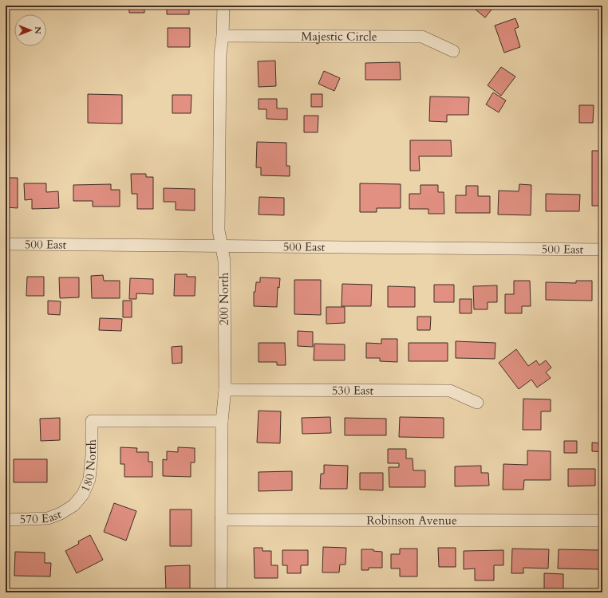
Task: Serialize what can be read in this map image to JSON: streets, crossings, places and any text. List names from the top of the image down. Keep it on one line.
{"streets":{"street":["Majestic Circle","500 East","200 North","530 East","180 North","570 East","Robinson Avenue"]},"crossings":[["Majestic Circle","200 North"],["500 East","200 North"],["200 North","530 East"],["200 North","180 North"],["200 North","Robinson Avenue"],["180 North","570 East"]],"north":"right"}
